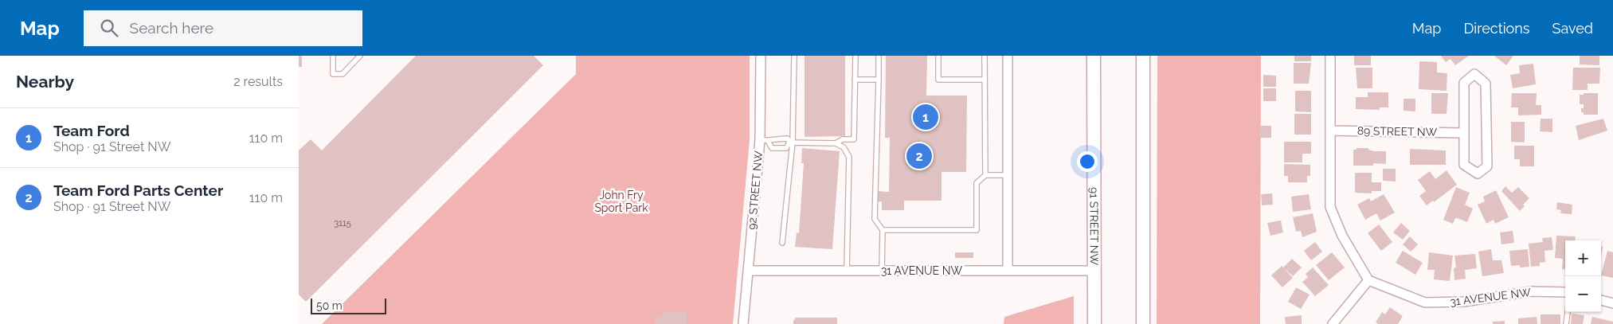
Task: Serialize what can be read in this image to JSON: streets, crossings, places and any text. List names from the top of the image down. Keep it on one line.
{"streets":{"main road":["91 STREET NW"],"street":["89 STREET NW","92 STREET NW","31 AVENUE NW"]},"crossings":[["92 STREET NW","31 AVENUE NW"],["91 STREET NW","31 AVENUE NW"]],"parks":["John Fry Sport Park"],"house_numbers":["3115"],"scale_bar":"50 m","page":{"header":"Map","search":"Search here","nav":["Map","Directions","Saved"],"heading":["Nearby","2 results"],"pins":["1","2"],"list":[{"mark":"1","name":"Team Ford","note":"Shop · 91 Street NW","value":"110 m"},{"mark":"2","name":"Team Ford Parts Center","note":"Shop · 91 Street NW","value":"110 m"}],"map_buttons":["+","−"],"scale":"50 m"}}
